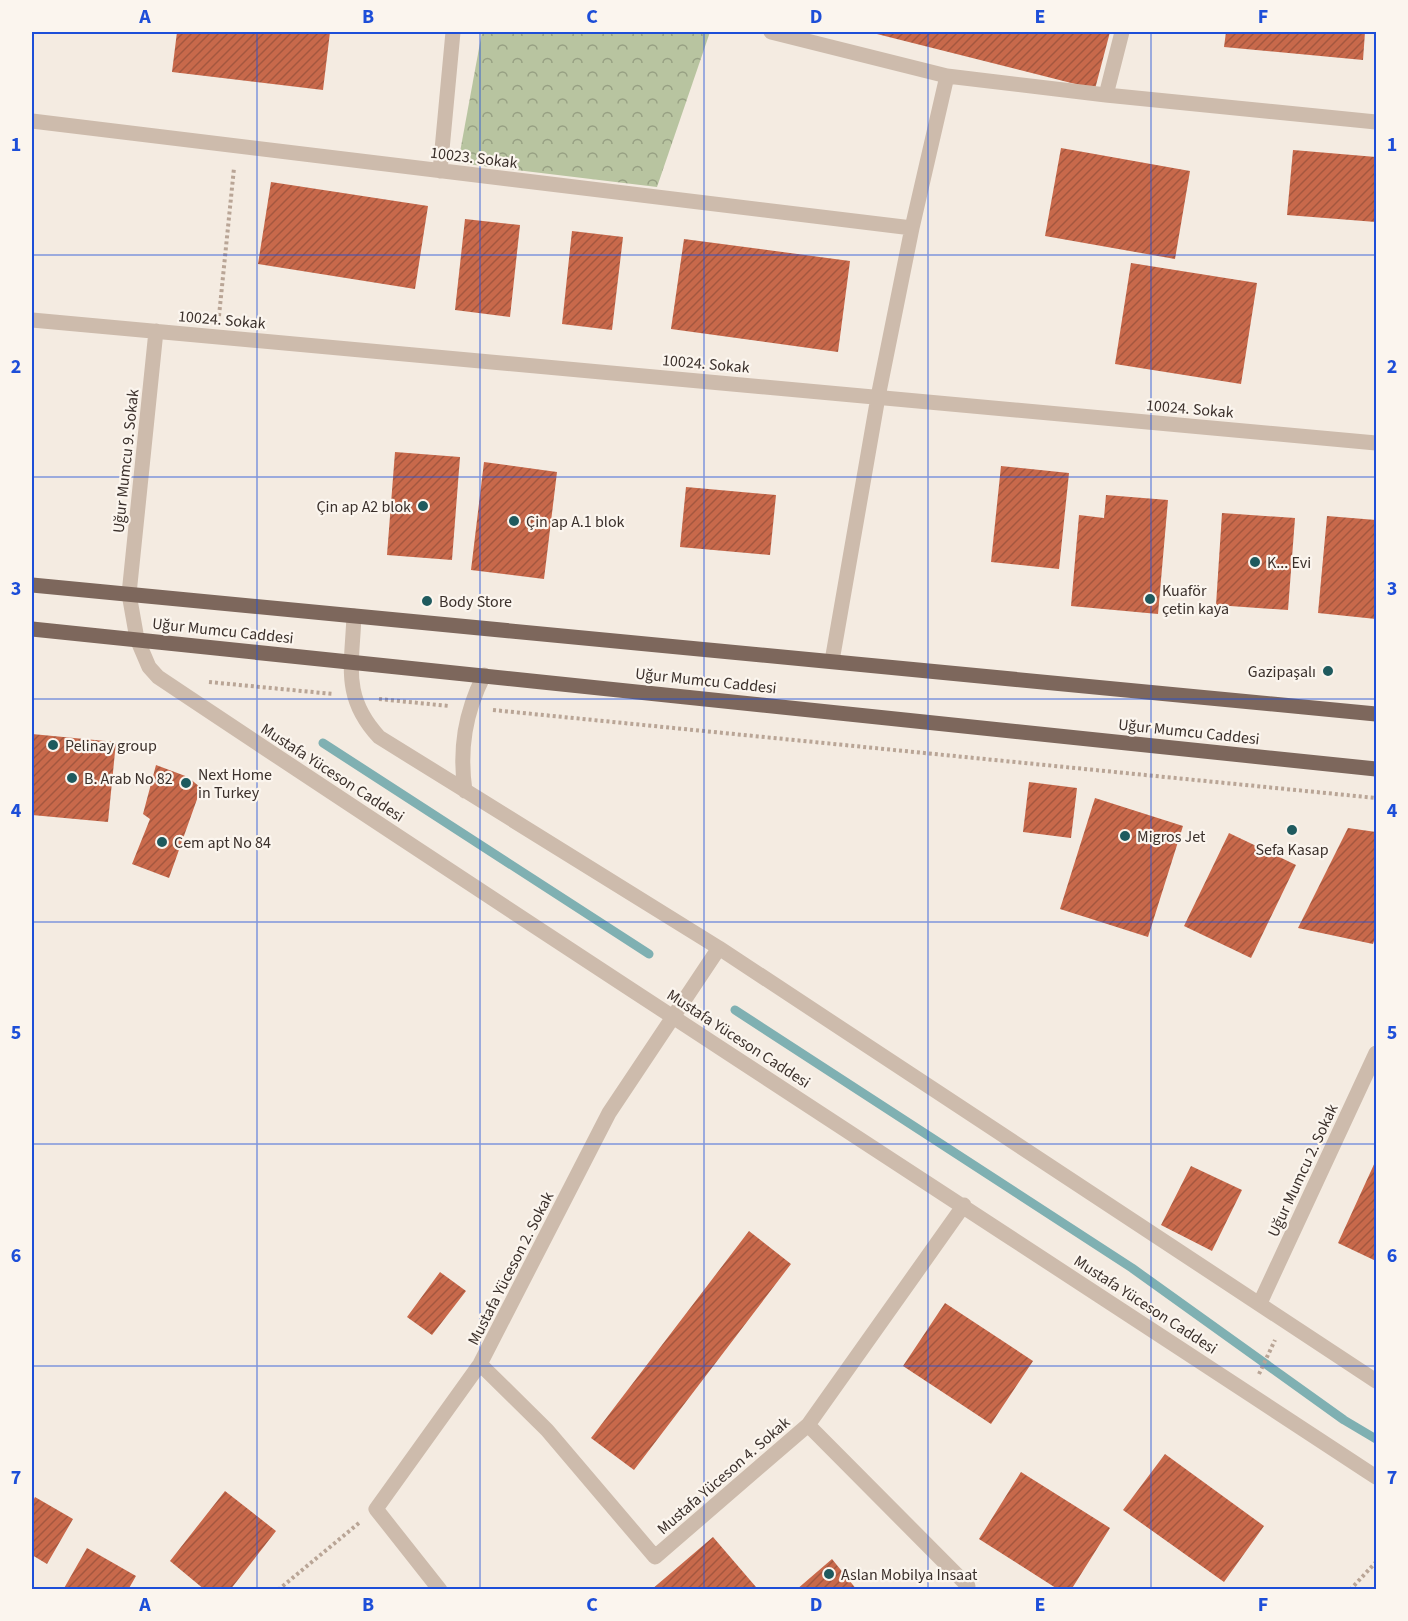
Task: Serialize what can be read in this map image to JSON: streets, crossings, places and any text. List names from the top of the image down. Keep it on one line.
{"streets":{"main road":["Uğur Mumcu Caddesi"],"street":["10023. Sokak","10024. Sokak","Uğur Mumcu 9. Sokak","Mustafa Yüceson Caddesi","Uğur Mumcu 2. Sokak","Mustafa Yüceson 2. Sokak","Mustafa Yüceson 4. Sokak"]},"crossings":[["10024. Sokak","Uğur Mumcu 9. Sokak"],["Uğur Mumcu 9. Sokak","Uğur Mumcu Caddesi"],["Uğur Mumcu 9. Sokak","Mustafa Yüceson Caddesi"],["Uğur Mumcu Caddesi","Mustafa Yüceson Caddesi"],["Mustafa Yüceson Caddesi","Mustafa Yüceson 2. Sokak"],["Mustafa Yüceson Caddesi","Mustafa Yüceson 4. Sokak"],["Mustafa Yüceson 2. Sokak","Mustafa Yüceson 4. Sokak"]],"places":["Çin ap A2 blok","Çin ap A.1 blok","K... Evi","Kuaför çetin kaya","Body Store","Gazipaşalı","Pelinay group","B. Arab No 82","Next Home in Turkey","Sefa Kasap","Migros Jet","Cem apt No 84","Aslan Mobilya Insaat"],"grid":{"columns":["A","B","C","D","E","F"],"rows":["1","2","3","4","5","6","7"]}}
